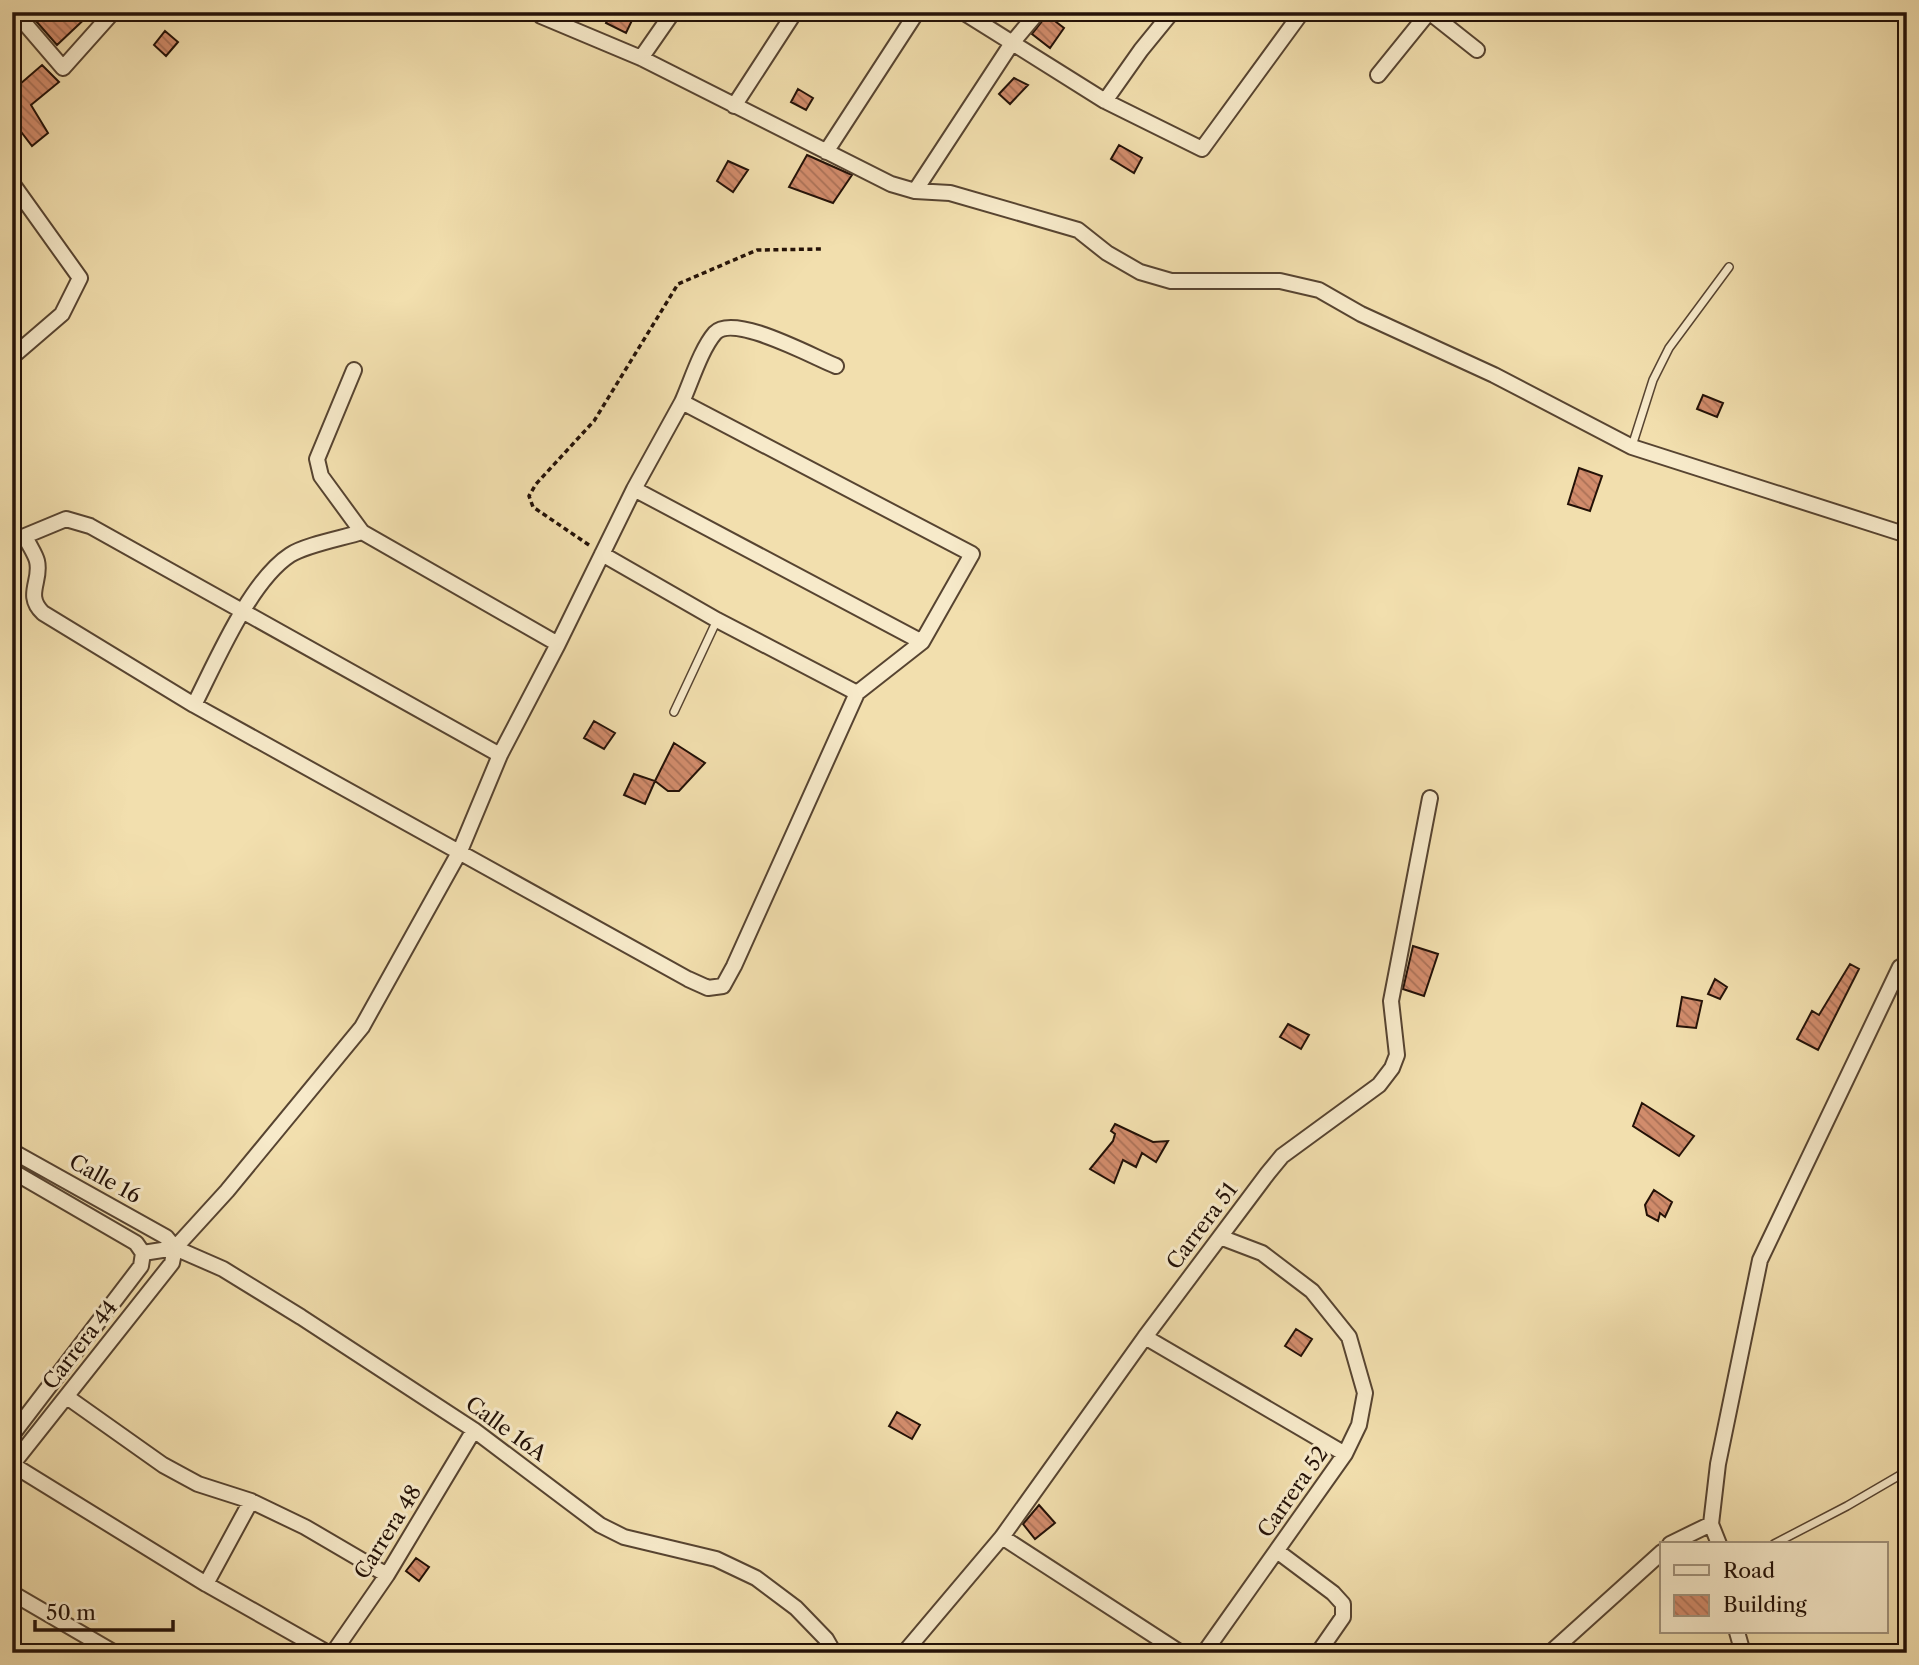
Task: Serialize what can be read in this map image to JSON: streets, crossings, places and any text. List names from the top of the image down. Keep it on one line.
{"streets":{"street":["Calle 16","Carrera 51","Carrera 44","Calle 16A","Carrera 52","Carrera 48"]},"crossings":[["Calle 16","Carrera 44"],["Calle 16","Calle 16A"],["Carrera 51","Carrera 52"],["Carrera 44","Calle 16A"],["Calle 16A","Carrera 48"]],"legend":["Road","Building"],"scale_bar":"50 m"}
